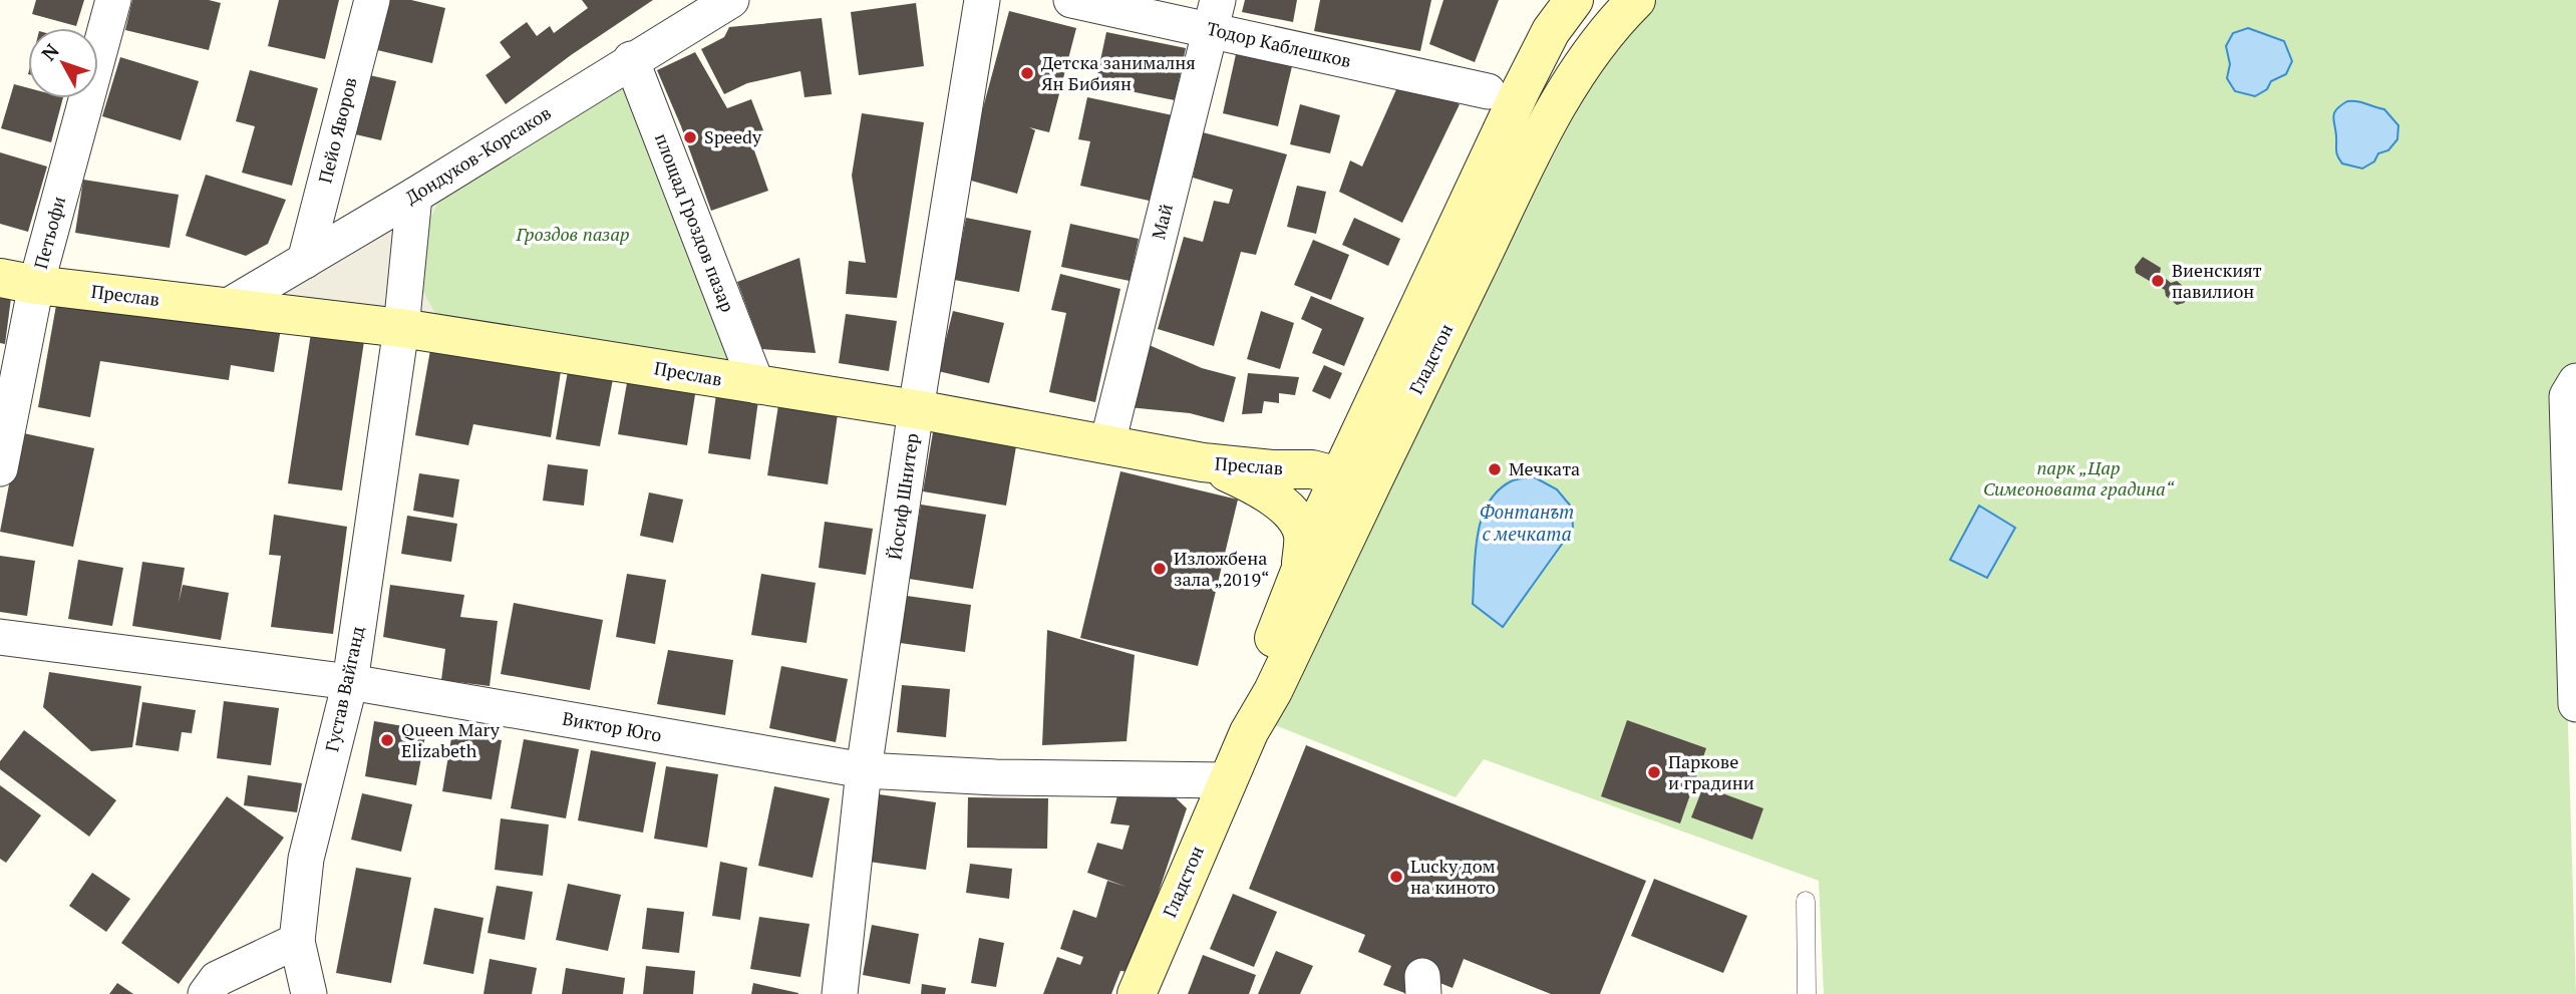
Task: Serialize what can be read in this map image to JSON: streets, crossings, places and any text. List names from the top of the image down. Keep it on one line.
{"streets":{"main road":["Преслав","Гладстон"],"street":["Тодор Каблешков","Пейо Яворов","Дондуков-Корсаков","Май","площад Гроздов пазар","Петьофи","Йосиф Шнитер","Густав Вайганд","Виктор Юго"]},"crossings":[["Тодор Каблешков","Май"],["Пейо Яворов","Дондуков-Корсаков"],["Дондуков-Корсаков","площад Гроздов пазар"],["Дондуков-Корсаков","Преслав"],["Дондуков-Корсаков","Густав Вайганд"],["Май","Преслав"],["площад Гроздов пазар","Преслав"],["Петьофи","Преслав"],["Преслав","Гладстон"],["Преслав","Йосиф Шнитер"],["Преслав","Густав Вайганд"],["Гладстон","Виктор Юго"],["Йосиф Шнитер","Виктор Юго"],["Густав Вайганд","Виктор Юго"]],"water":["Фонтанът с мечката"],"parks":["Гроздов пазар","парк „Цар Симеоновата градина“"],"places":["Детска занималня Ян Бибиян","Speedy","Виенският павилион","Мечката","Изложбена зала „2019“","Queen Mary Elizabeth","Паркове и градини","Lucky дом на киното"],"north":"top left"}
